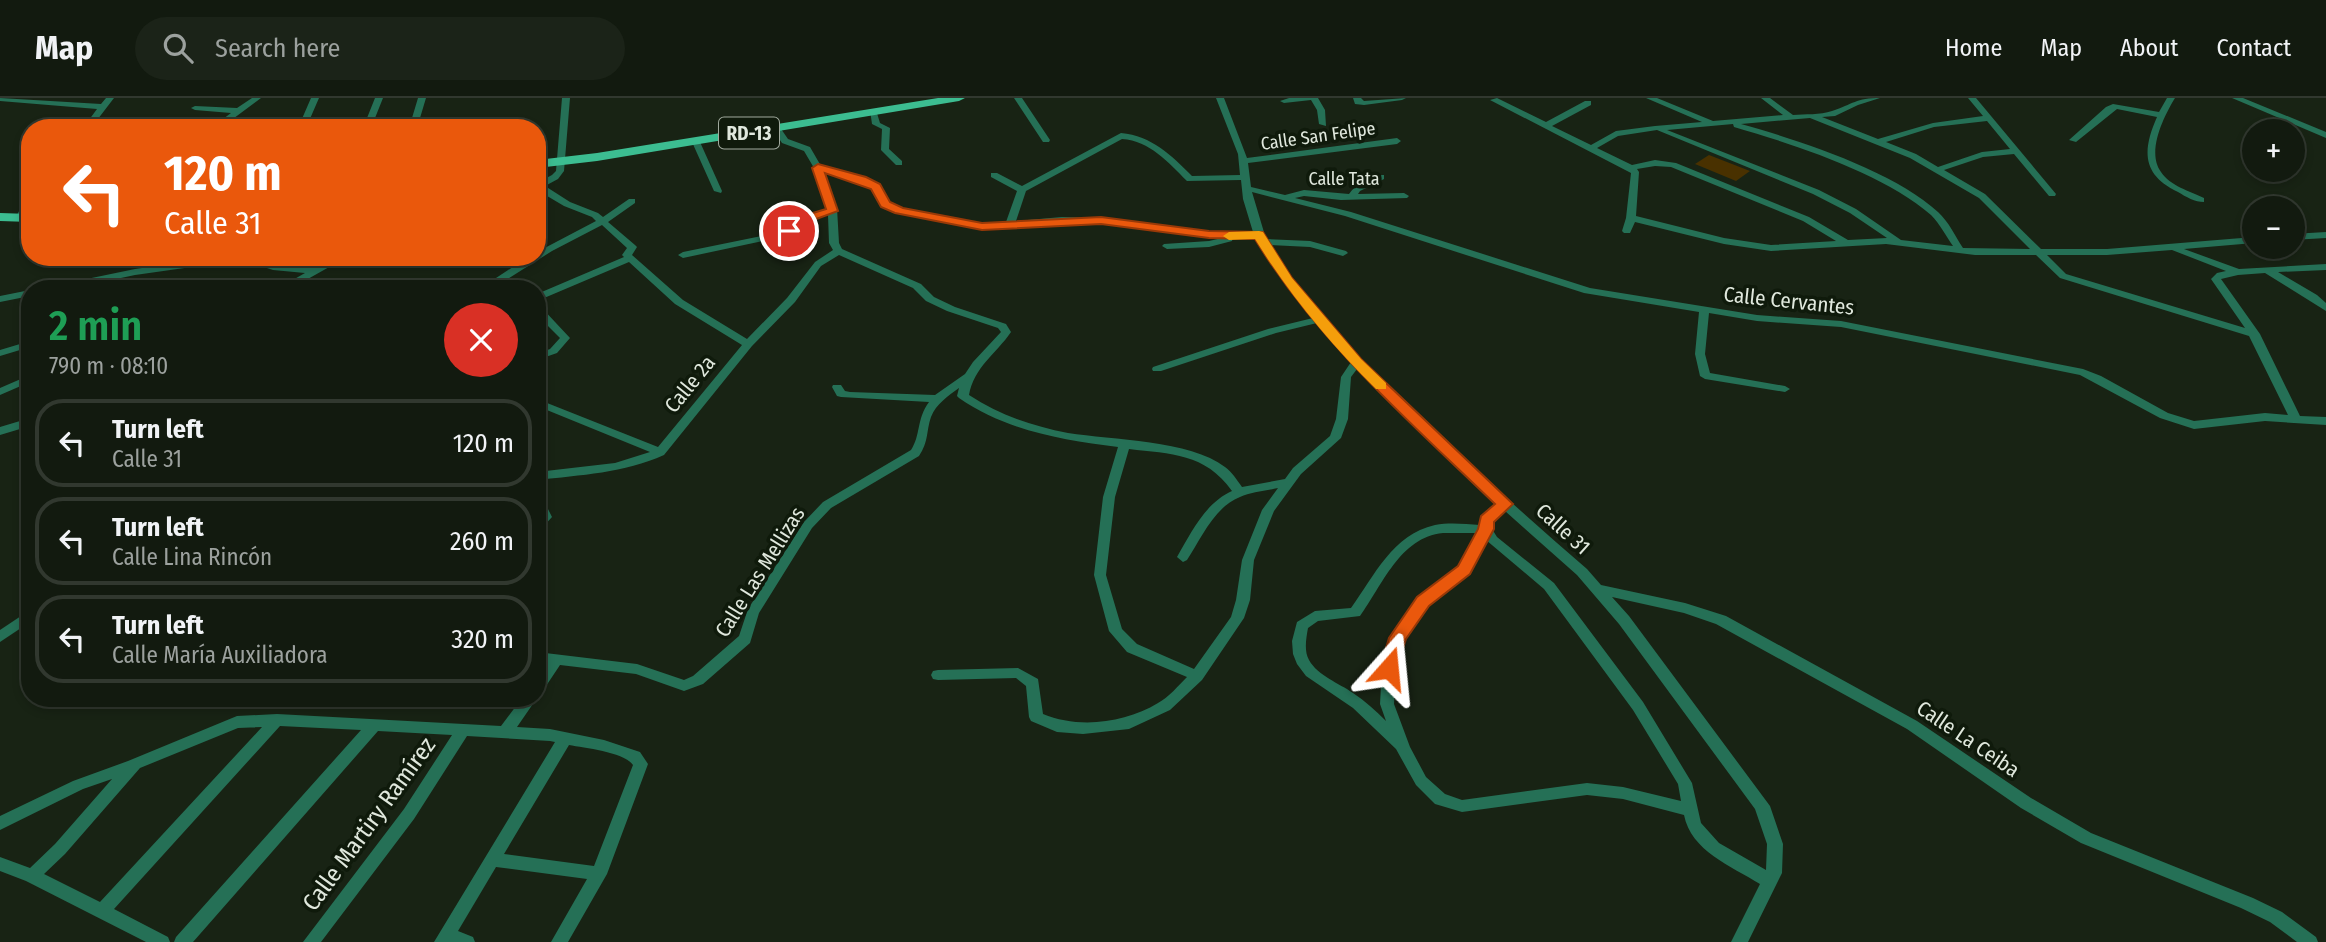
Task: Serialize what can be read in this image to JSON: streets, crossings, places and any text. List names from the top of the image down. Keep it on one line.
{"streets":{"main road":["RD-13"],"street":["Calle San Felipe","Calle Tata","Calle Cervantes","Calle 2a","Calle 31","Calle Las Mellizas","Calle La Ceiba","Calle Martiry Ramírez"]},"crossings":[["Calle San Felipe","Calle 31"],["Calle Tata","Calle Cervantes"],["Calle Cervantes","Calle 31"],["Calle 2a","Calle Las Mellizas"],["Calle 31","Calle La Ceiba"]],"page":{"header":"Map","search":"Search here","nav":["Home","Map","About","Contact"],"map_buttons":["+","−"],"turn":["120 m","Calle 31"],"heading":["2 min","790 m · 08:10"],"list":[{"name":"Turn left","note":"Calle 31","value":"120 m"},{"name":"Turn left","note":"Calle Lina Rincón","value":"260 m"},{"name":"Turn left","note":"Calle María Auxiliadora","value":"320 m"}]}}
